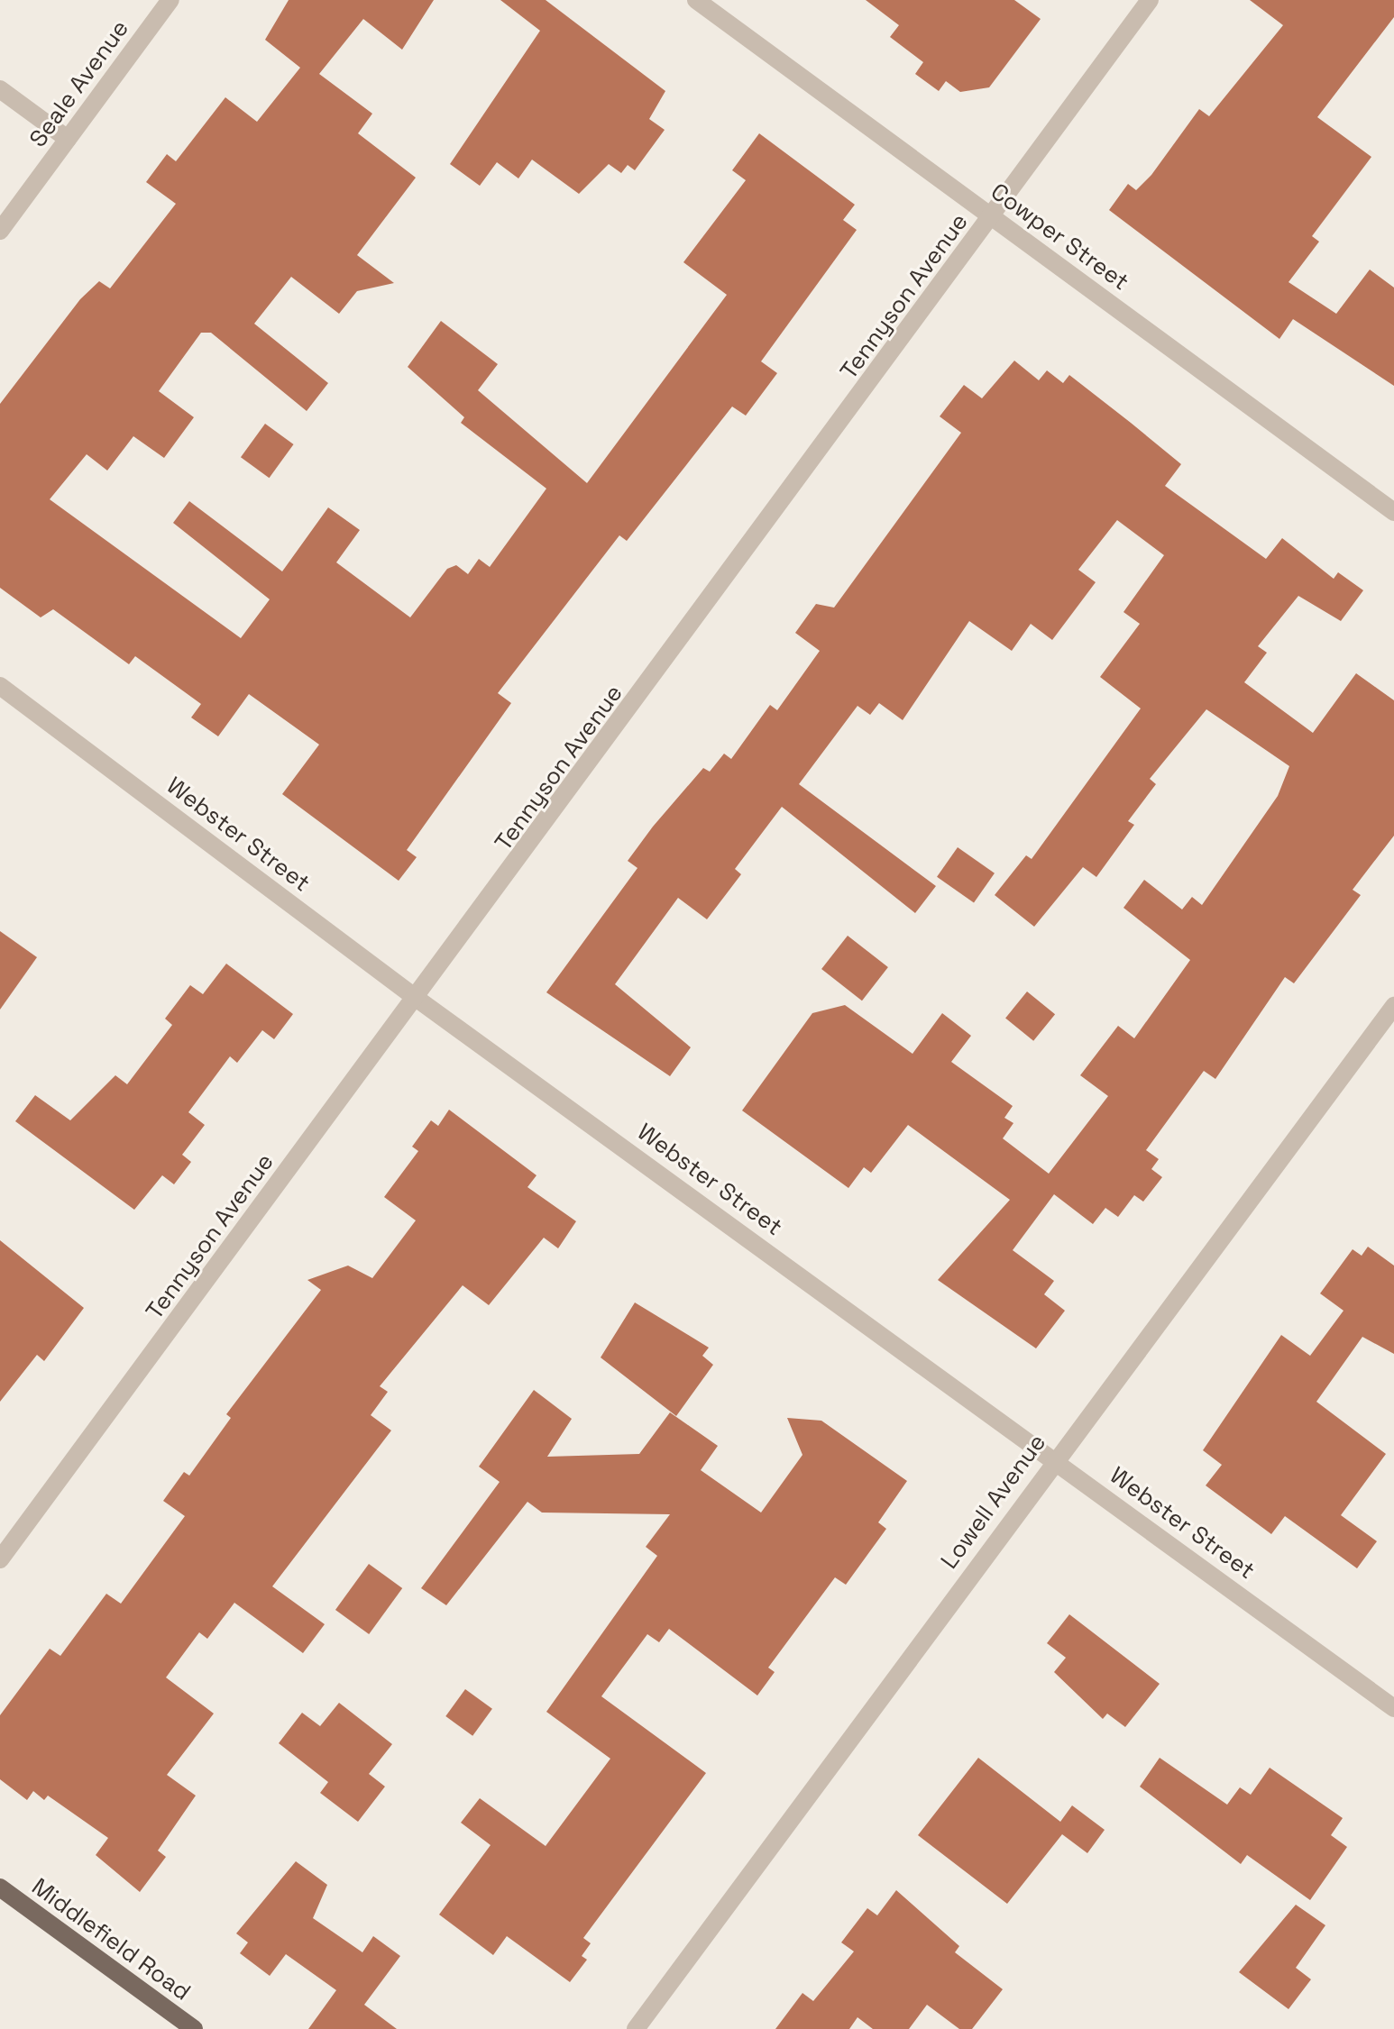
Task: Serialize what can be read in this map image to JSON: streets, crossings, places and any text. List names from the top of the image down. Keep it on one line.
{"streets":{"main road":["Middlefield Road"],"street":["Seale Avenue","Cowper Street","Tennyson Avenue","Webster Street","Lowell Avenue"]},"crossings":[["Cowper Street","Tennyson Avenue"],["Tennyson Avenue","Webster Street"],["Webster Street","Lowell Avenue"]]}
